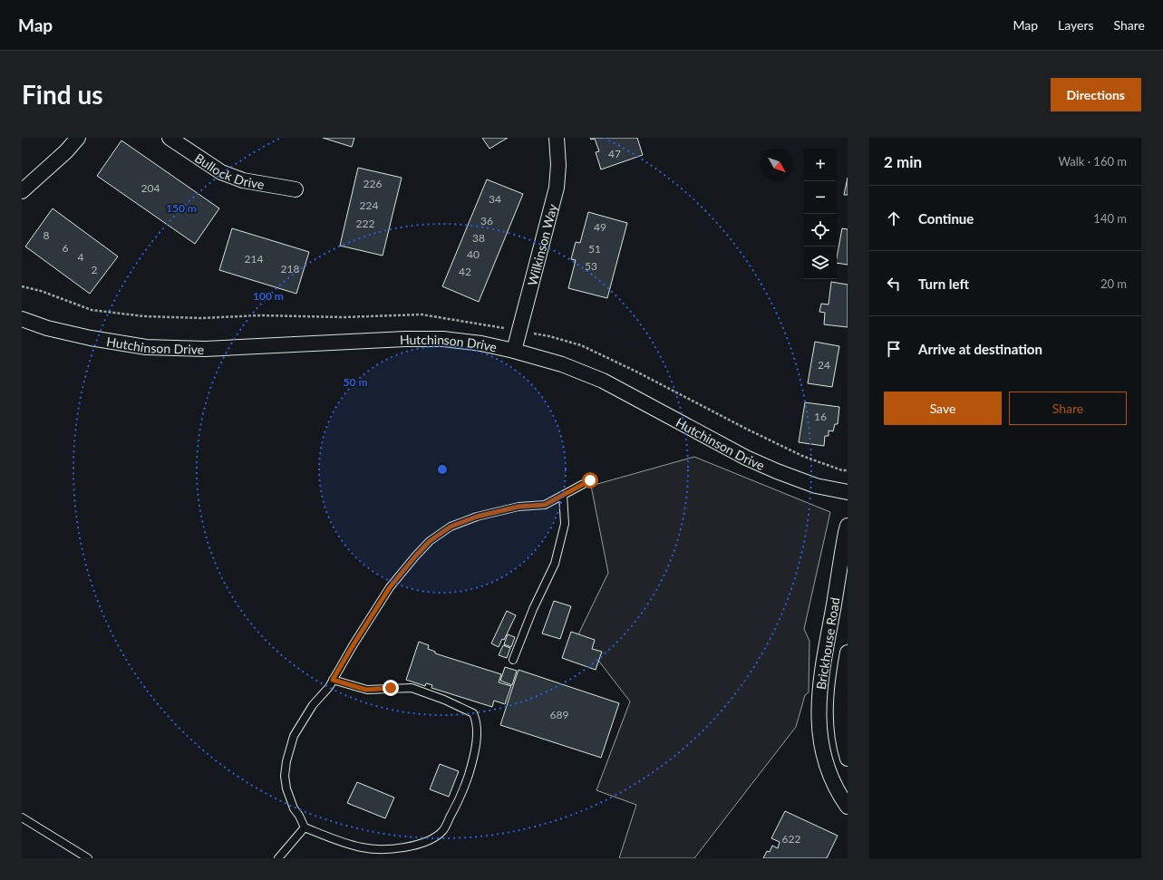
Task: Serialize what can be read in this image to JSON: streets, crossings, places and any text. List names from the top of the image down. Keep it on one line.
{"streets":{"street":["Bullock Drive","Wilkinson Way","Hutchinson Drive","Brickhouse Road"]},"crossings":[["Wilkinson Way","Hutchinson Drive"]],"house_numbers":["47","226","204","34","224","36","222","49","8","38","6","51","40","4","214","53","218","2","42","24","16","689","622"],"north":"bottom right","page":{"header":"Map","nav":["Map","Layers","Share"],"buttons":["Directions",["Save","Share"]],"title":"Find us","heading":["2 min","Walk · 160 m"],"map_buttons":["+","−"],"list":[["Continue","140 m"],["Turn left","20 m"],"Arrive at destination"]},"rings":["150 m","100 m","50 m"]}
